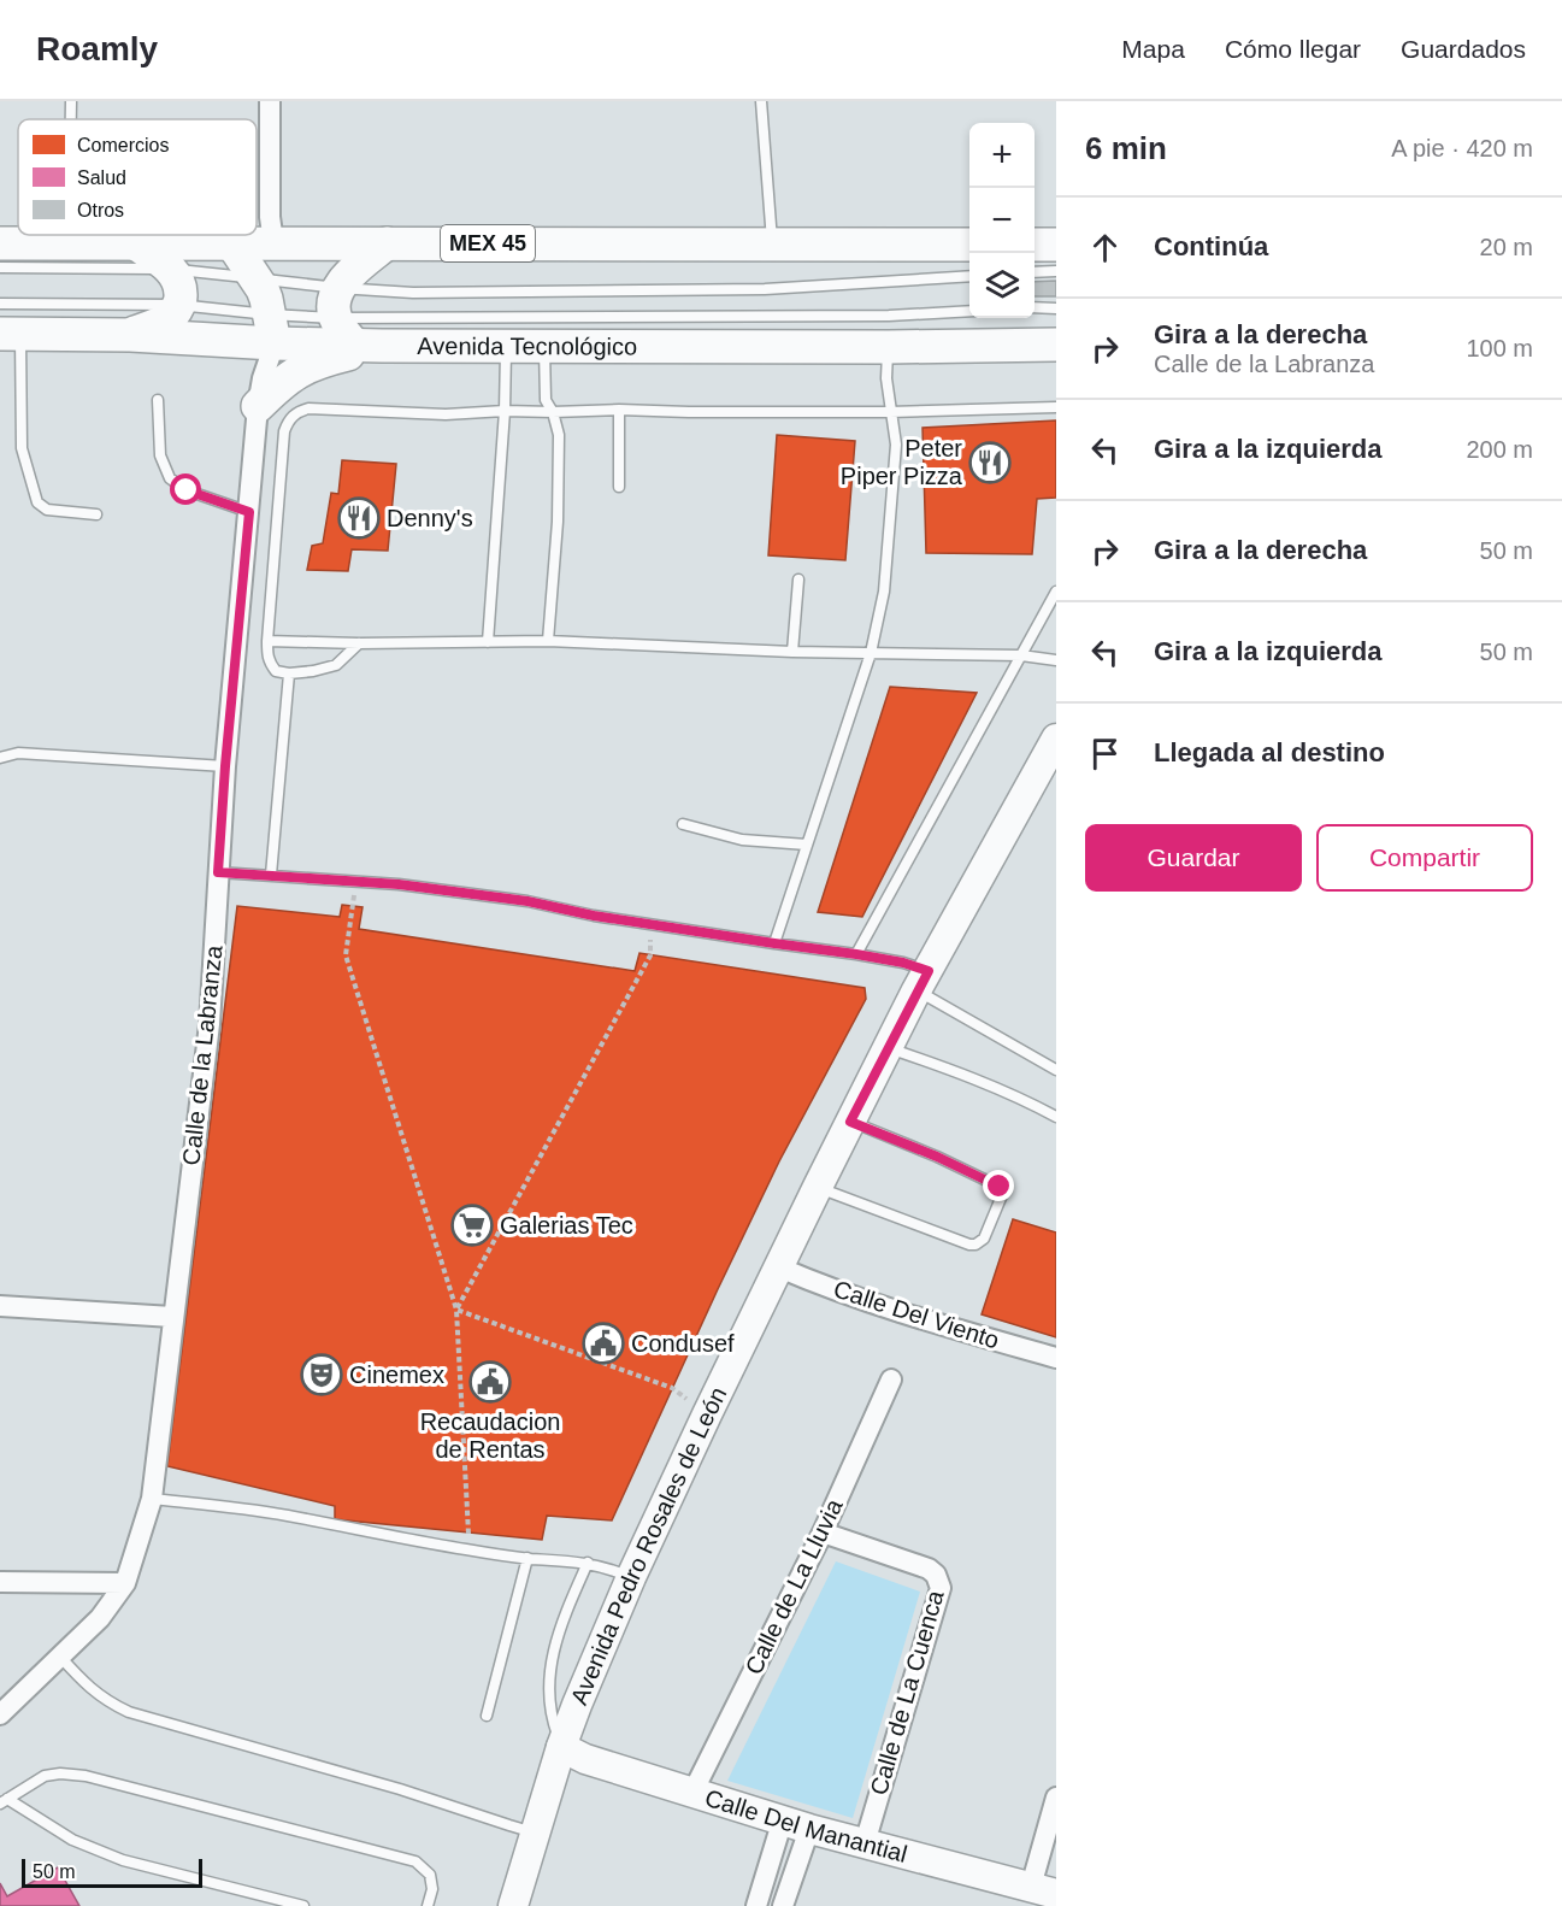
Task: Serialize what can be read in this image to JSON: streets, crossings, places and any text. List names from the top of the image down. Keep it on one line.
{"streets":{"main road":["MEX 45","Avenida Tecnológico","Avenida Pedro Rosales de León","Calle Del Manantial"],"street":["Calle de la Labranza","Calle Del Viento","Calle de La Lluvia","Calle de La Cuenca"]},"crossings":[["Avenida Tecnológico","Calle de la Labranza"],["Calle Del Viento","Avenida Pedro Rosales de León"],["Avenida Pedro Rosales de León","Calle Del Manantial"],["Calle de La Lluvia","Calle de La Cuenca"],["Calle de La Lluvia","Calle Del Manantial"],["Calle de La Cuenca","Calle Del Manantial"]],"places":{"restaurant":["Peter Piper Pizza","Denny's"],"supermarket":["Galerias Tec"],"public building":["Condusef","Recaudacion de Rentas"],"theatre":["Cinemex"]},"legend":["Comercios","Salud","Otros"],"scale_bar":"50 m","page":{"header":"Roamly","nav":["Mapa","Cómo llegar","Guardados"],"heading":["6 min","A pie · 420 m"],"map_buttons":["+","−"],"list":[["Continúa","20 m"],["Gira a la derecha","Calle de la Labranza","100 m"],["Gira a la izquierda","200 m"],["Gira a la derecha","50 m"],["Gira a la izquierda","50 m"],"Llegada al destino"],"buttons":["Guardar","Compartir"],"scale":"50 m"}}
